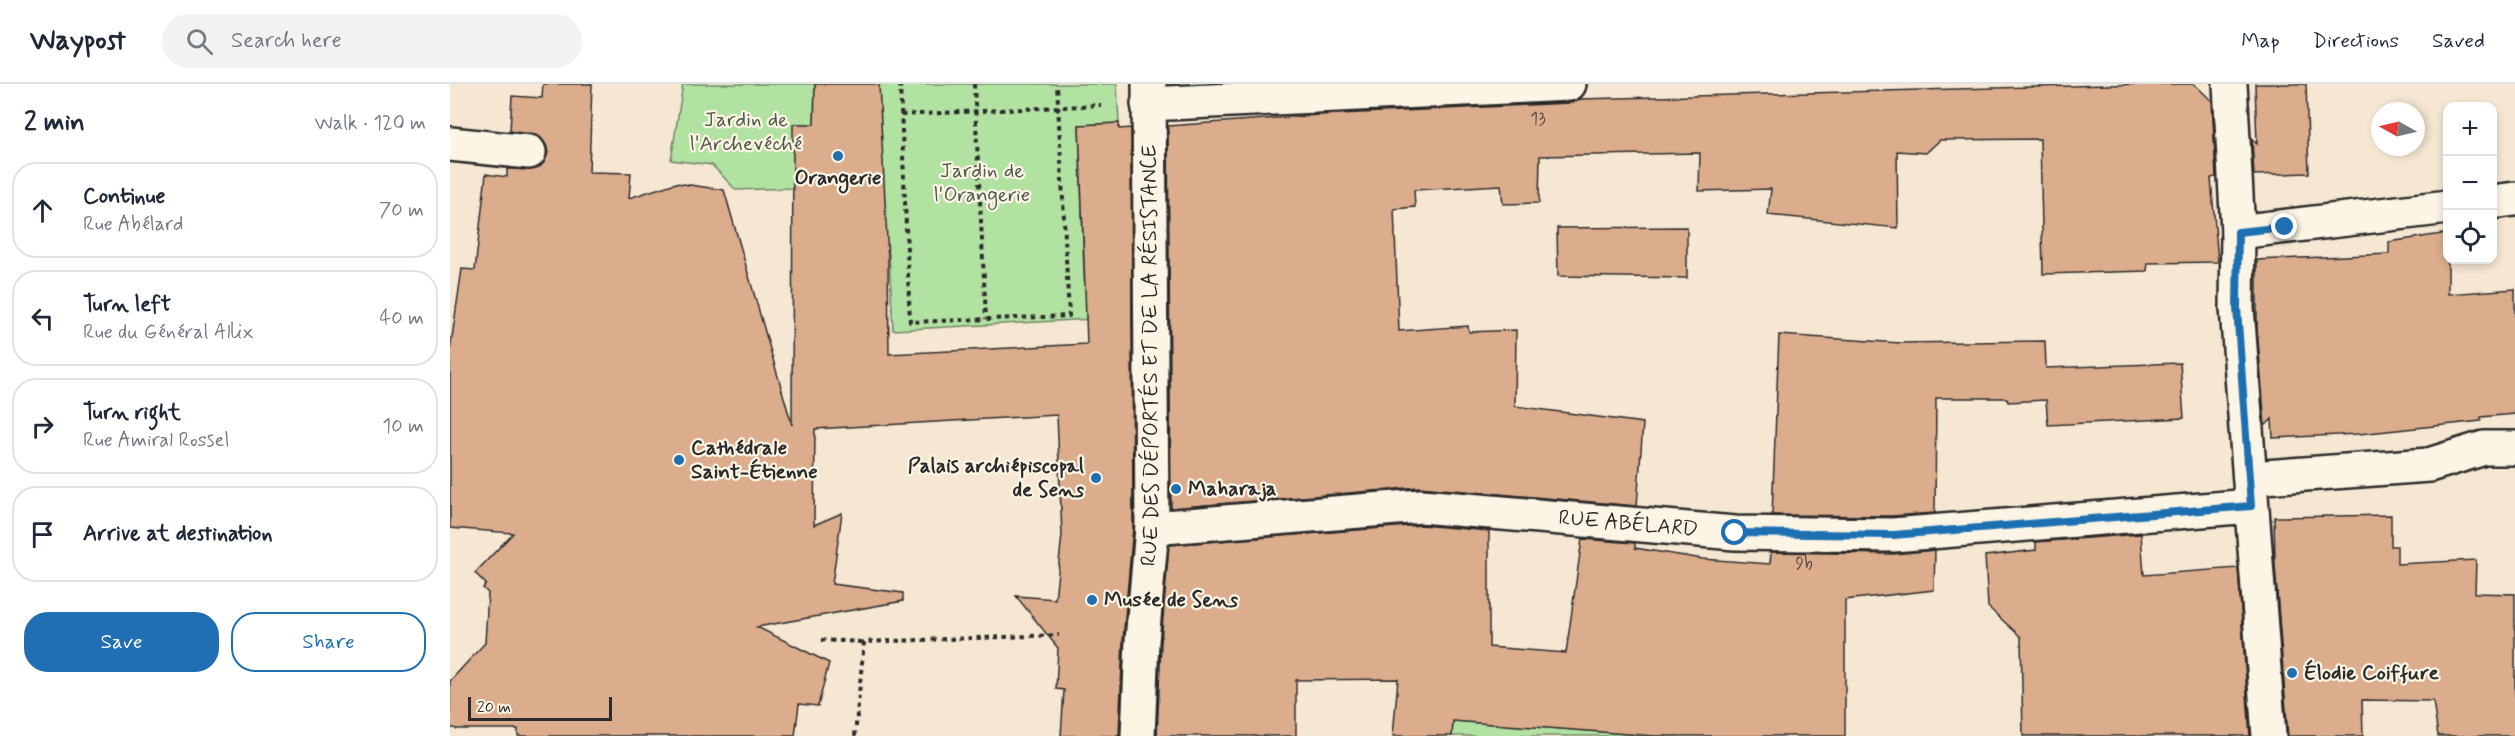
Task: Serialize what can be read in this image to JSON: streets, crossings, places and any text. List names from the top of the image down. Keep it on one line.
{"streets":{"street":["RUE DES DÉPORTÉS ET DE LA RÉSISTANCE","RUE ABÉLARD"]},"crossings":[["RUE DES DÉPORTÉS ET DE LA RÉSISTANCE","RUE ABÉLARD"]],"parks":["Jardin de l'Archevéché","Jardin de l'Orangerie"],"places":["Orangerie","Cathédrale Saint-Étienne","Palais archiépiscopal de Sens","Maharaja","Musée de Sens","Élodie Coiffure"],"house_numbers":["13","9b"],"scale_bar":"20 m","north":"left","page":{"header":"Waypost","search":"Search here","nav":["Map","Directions","Saved"],"heading":["2 min","Walk · 120 m"],"map_buttons":["+","−"],"list":[["Continue","Rue Abélard","70 m"],["Turn left","Rue du Général Allix","40 m"],["Turn right","Rue Amiral Rossel","10 m"],"Arrive at destination"],"buttons":["Save","Share"],"scale":"20 m"}}
